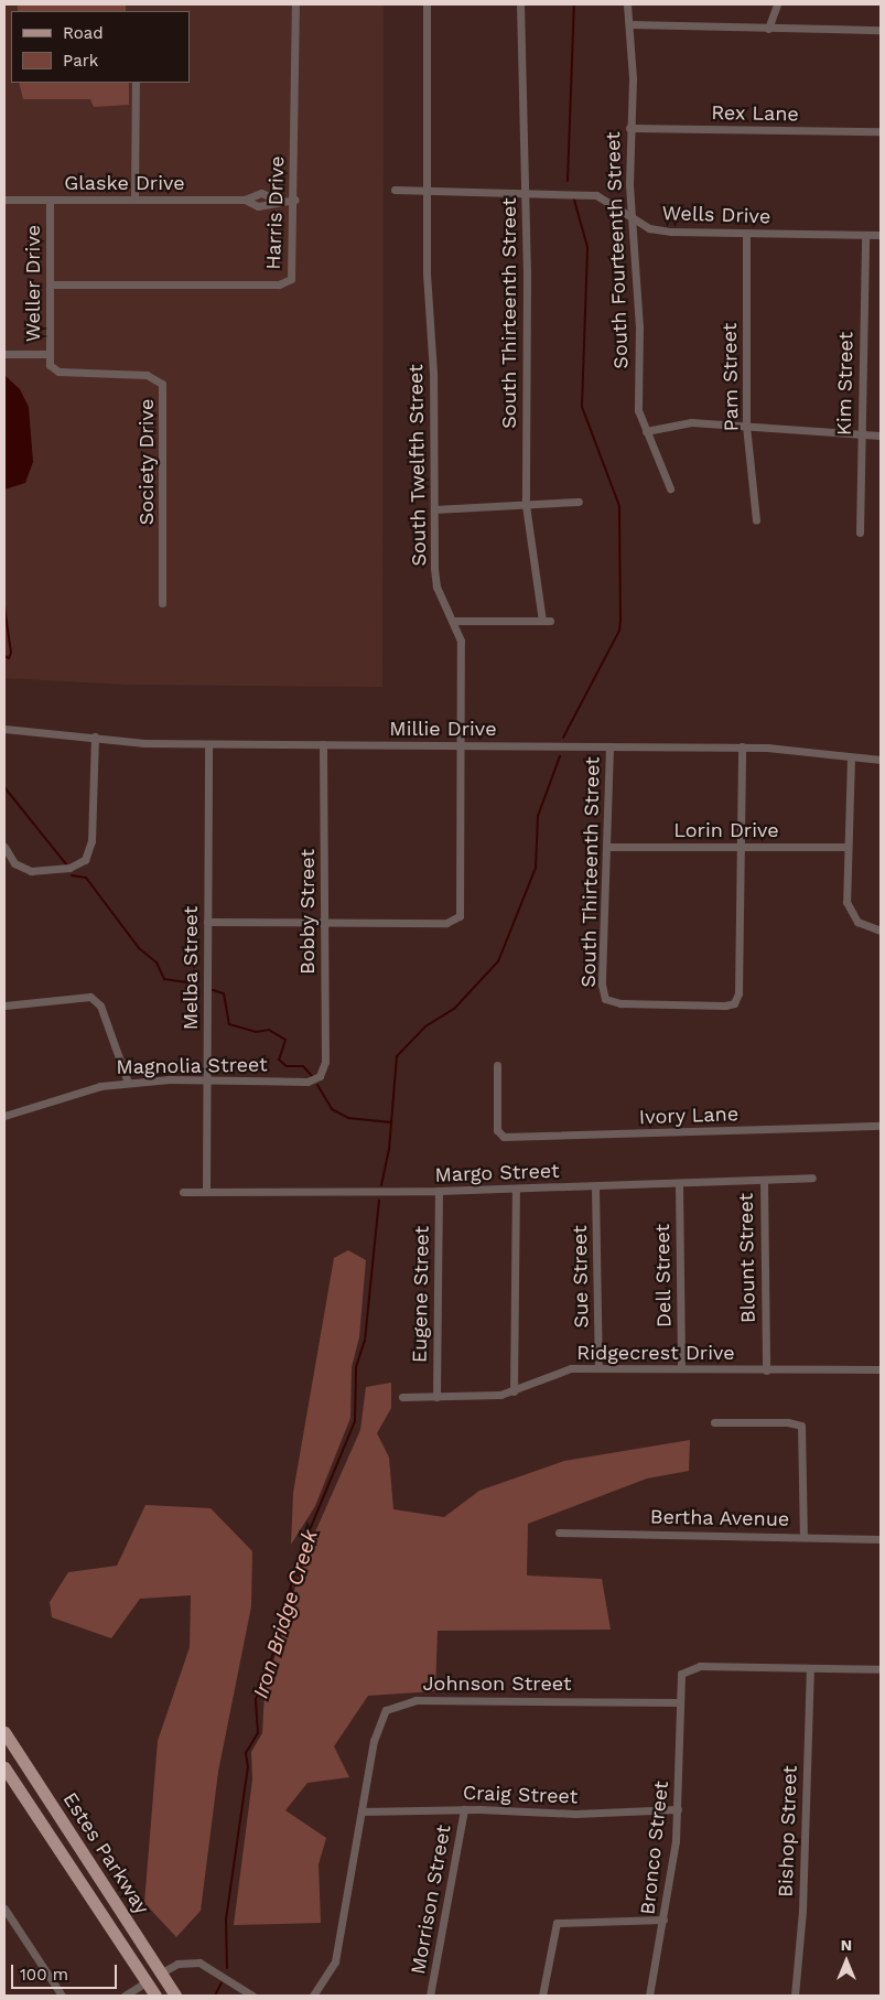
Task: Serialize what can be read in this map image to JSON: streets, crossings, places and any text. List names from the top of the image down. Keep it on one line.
{"streets":{"main road":["Estes Parkway"],"street":["Rex Lane","Glaske Drive","Harris Drive","Wells Drive","South Fourteenth Street","Weller Drive","South Thirteenth Street","Pam Street","Kim Street","Society Drive","South Twelfth Street","Millie Drive","Lorin Drive","Bobby Street","Melba Street","Magnolia Street","Ivory Lane","Margo Street","Blount Street","Dell Street","Sue Street","Eugene Street","Ridgecrest Drive","Bertha Avenue","Johnson Street","Craig Street","Bishop Street","Bronco Street","Morrison Street"]},"crossings":[["Rex Lane","South Fourteenth Street"],["Glaske Drive","Harris Drive"],["Glaske Drive","Weller Drive"],["Harris Drive","Weller Drive"],["Wells Drive","South Fourteenth Street"],["Wells Drive","South Thirteenth Street"],["Wells Drive","Pam Street"],["Wells Drive","Kim Street"],["Wells Drive","South Twelfth Street"],["Weller Drive","Society Drive"],["South Thirteenth Street","South Twelfth Street"],["South Thirteenth Street","Millie Drive"],["South Thirteenth Street","Lorin Drive"],["South Twelfth Street","Millie Drive"],["South Twelfth Street","Bobby Street"],["Millie Drive","Bobby Street"],["Millie Drive","Melba Street"],["Bobby Street","Magnolia Street"],["Melba Street","Magnolia Street"],["Melba Street","Margo Street"],["Margo Street","Blount Street"],["Margo Street","Dell Street"],["Margo Street","Sue Street"],["Margo Street","Eugene Street"],["Blount Street","Ridgecrest Drive"],["Dell Street","Ridgecrest Drive"],["Sue Street","Ridgecrest Drive"],["Eugene Street","Ridgecrest Drive"],["Johnson Street","Craig Street"],["Johnson Street","Bronco Street"],["Craig Street","Bronco Street"],["Craig Street","Morrison Street"]],"water":["Iron Bridge Creek"],"legend":["Road","Park"],"scale_bar":"100 m","north":"top"}
